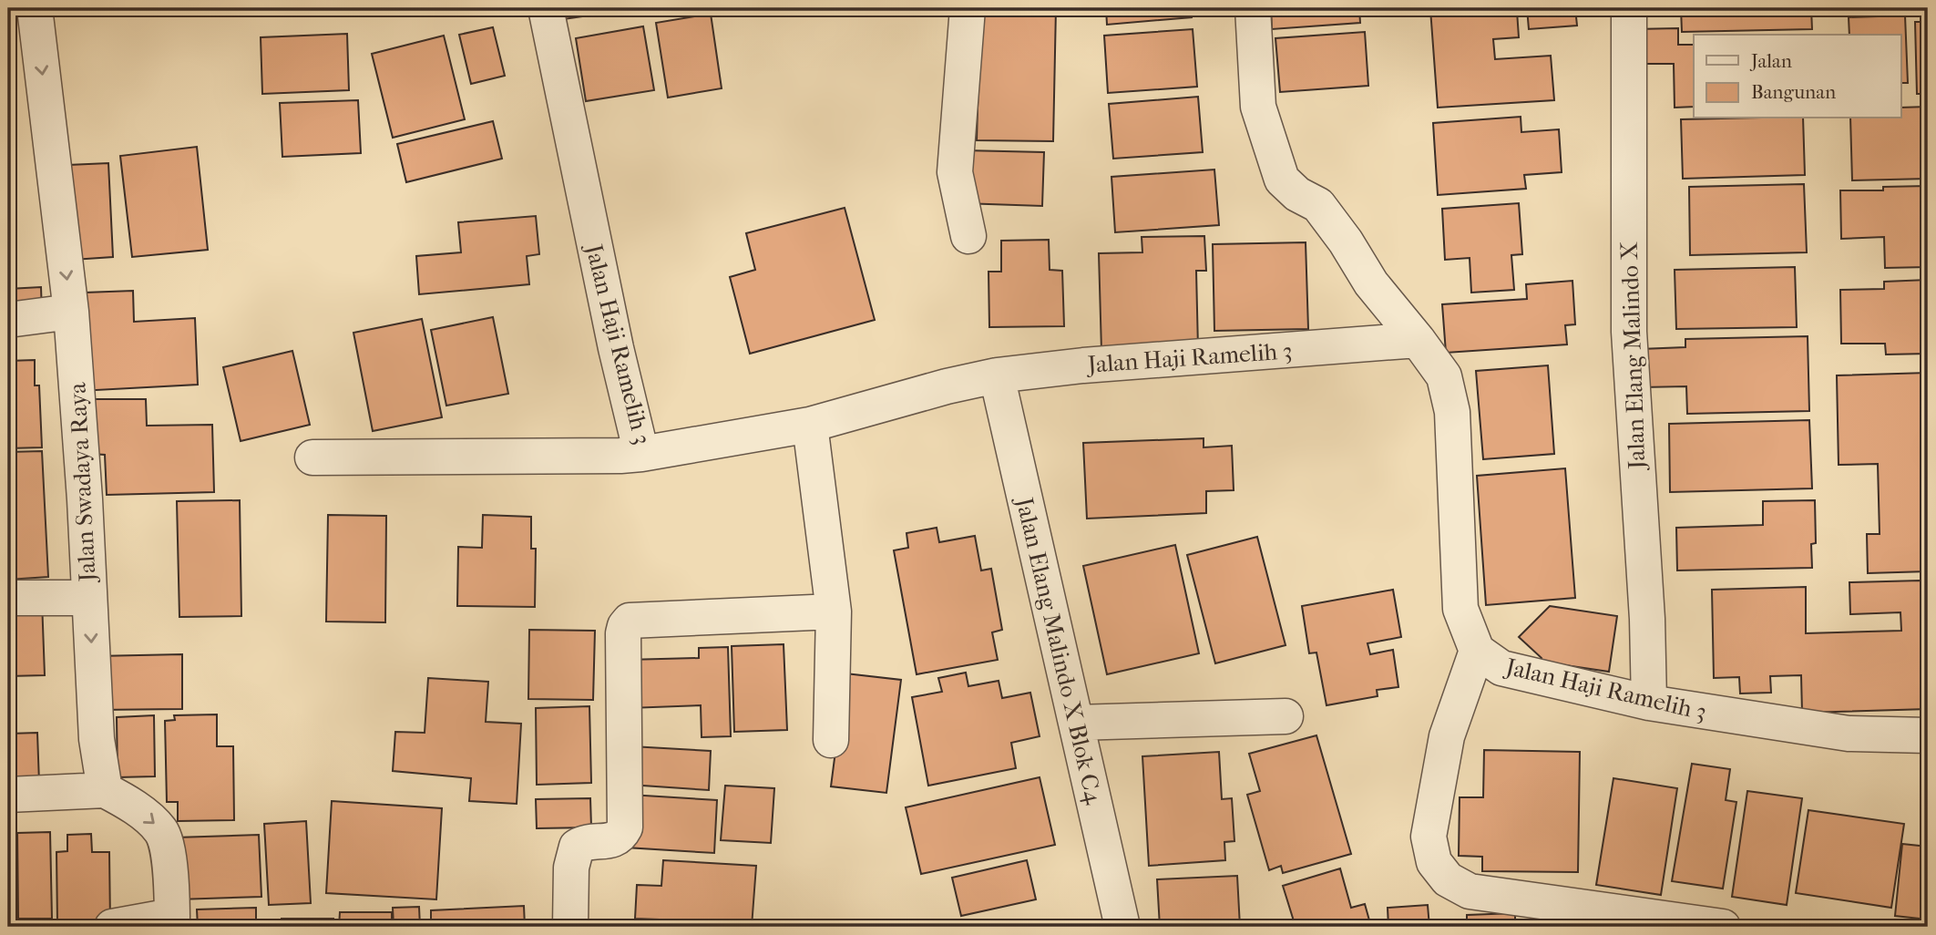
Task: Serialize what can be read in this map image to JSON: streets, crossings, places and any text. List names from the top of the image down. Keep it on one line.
{"streets":{"street":["Jalan Haji Ramelih 3","Jalan Elang Malindo X","Jalan Swadaya Raya","Jalan Elang Malindo X Blok C4"]},"crossings":[["Jalan Haji Ramelih 3","Jalan Elang Malindo X"],["Jalan Haji Ramelih 3","Jalan Elang Malindo X Blok C4"]],"one_way":["Jalan Swadaya Raya"],"legend":["Jalan","Bangunan"]}
